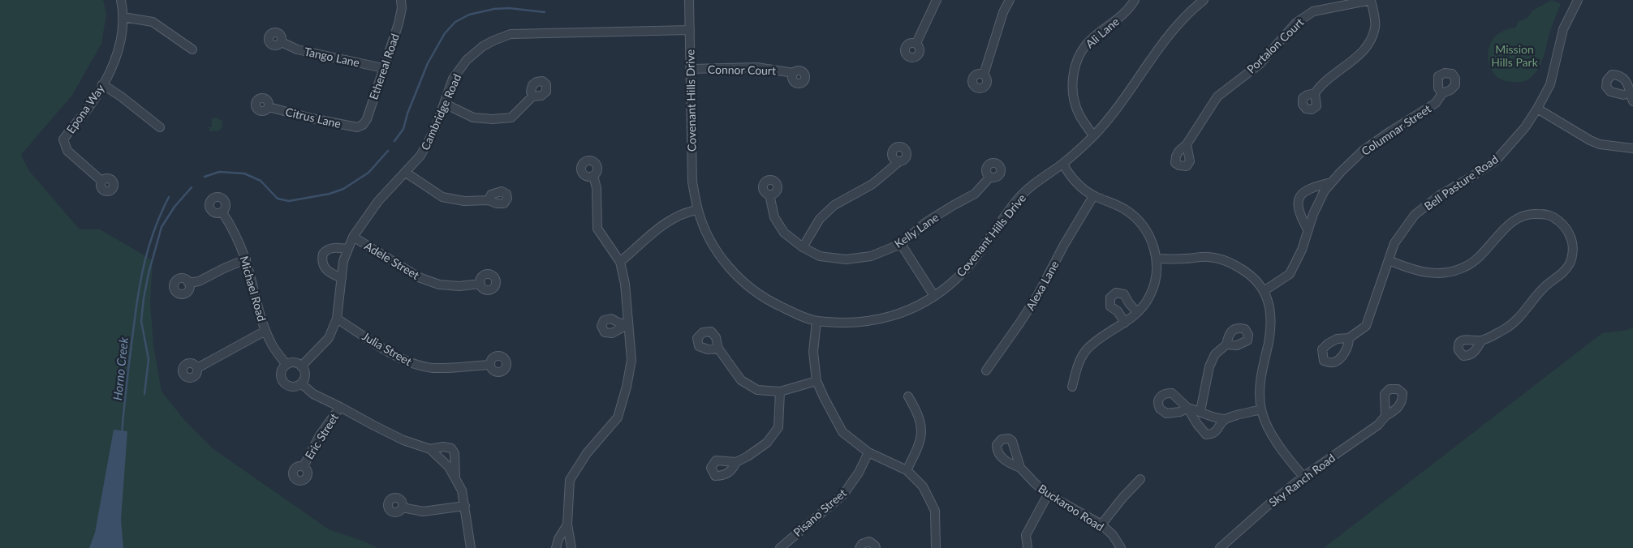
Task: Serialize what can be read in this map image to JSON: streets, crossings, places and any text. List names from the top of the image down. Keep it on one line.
{"streets":{"street":["Ali Lane","Portalon Court","Tango Lane","Ethereal Road","Connor Court","Covenant Hills Drive","Epona Way","Cambridge Road","Citrus Lane","Columnar Street","Bell Pasture Road","Kelly Lane","Adele Street","Alexa Lane","Michael Road","Julia Street","Eric Street","Sky Ranch Road","Buckaroo Road","Pisano Street"]},"crossings":[["Ali Lane","Covenant Hills Drive"],["Tango Lane","Ethereal Road"],["Ethereal Road","Citrus Lane"],["Connor Court","Covenant Hills Drive"],["Covenant Hills Drive","Cambridge Road"],["Cambridge Road","Adele Street"],["Cambridge Road","Michael Road"],["Cambridge Road","Julia Street"]],"water":["Horno Creek"],"parks":["Mission Hills Park"]}
